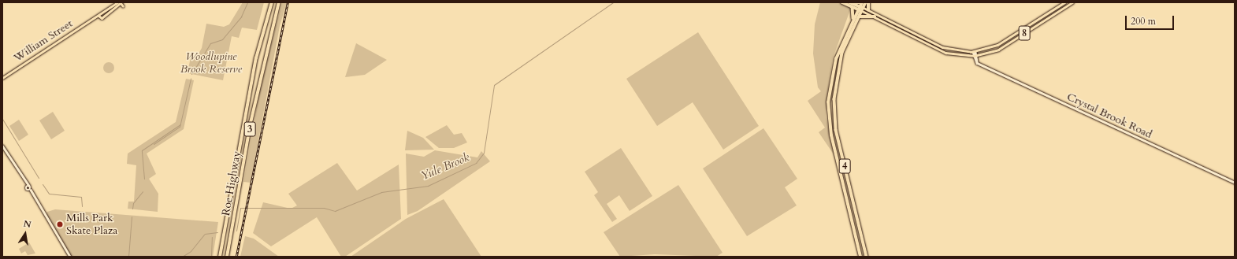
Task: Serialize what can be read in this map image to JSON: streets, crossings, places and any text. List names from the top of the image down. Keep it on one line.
{"streets":{"highway":["8","3","4","Roe Highway"],"main road":["William Street","Crystal Brook Road"]},"crossings":[["8","Crystal Brook Road"],["8","4"]],"water":["Yule Brook"],"parks":["Woodlupine Brook Reserve"],"places":["Mills Park Skate Plaza"],"scale_bar":"200 m","north":"top"}
